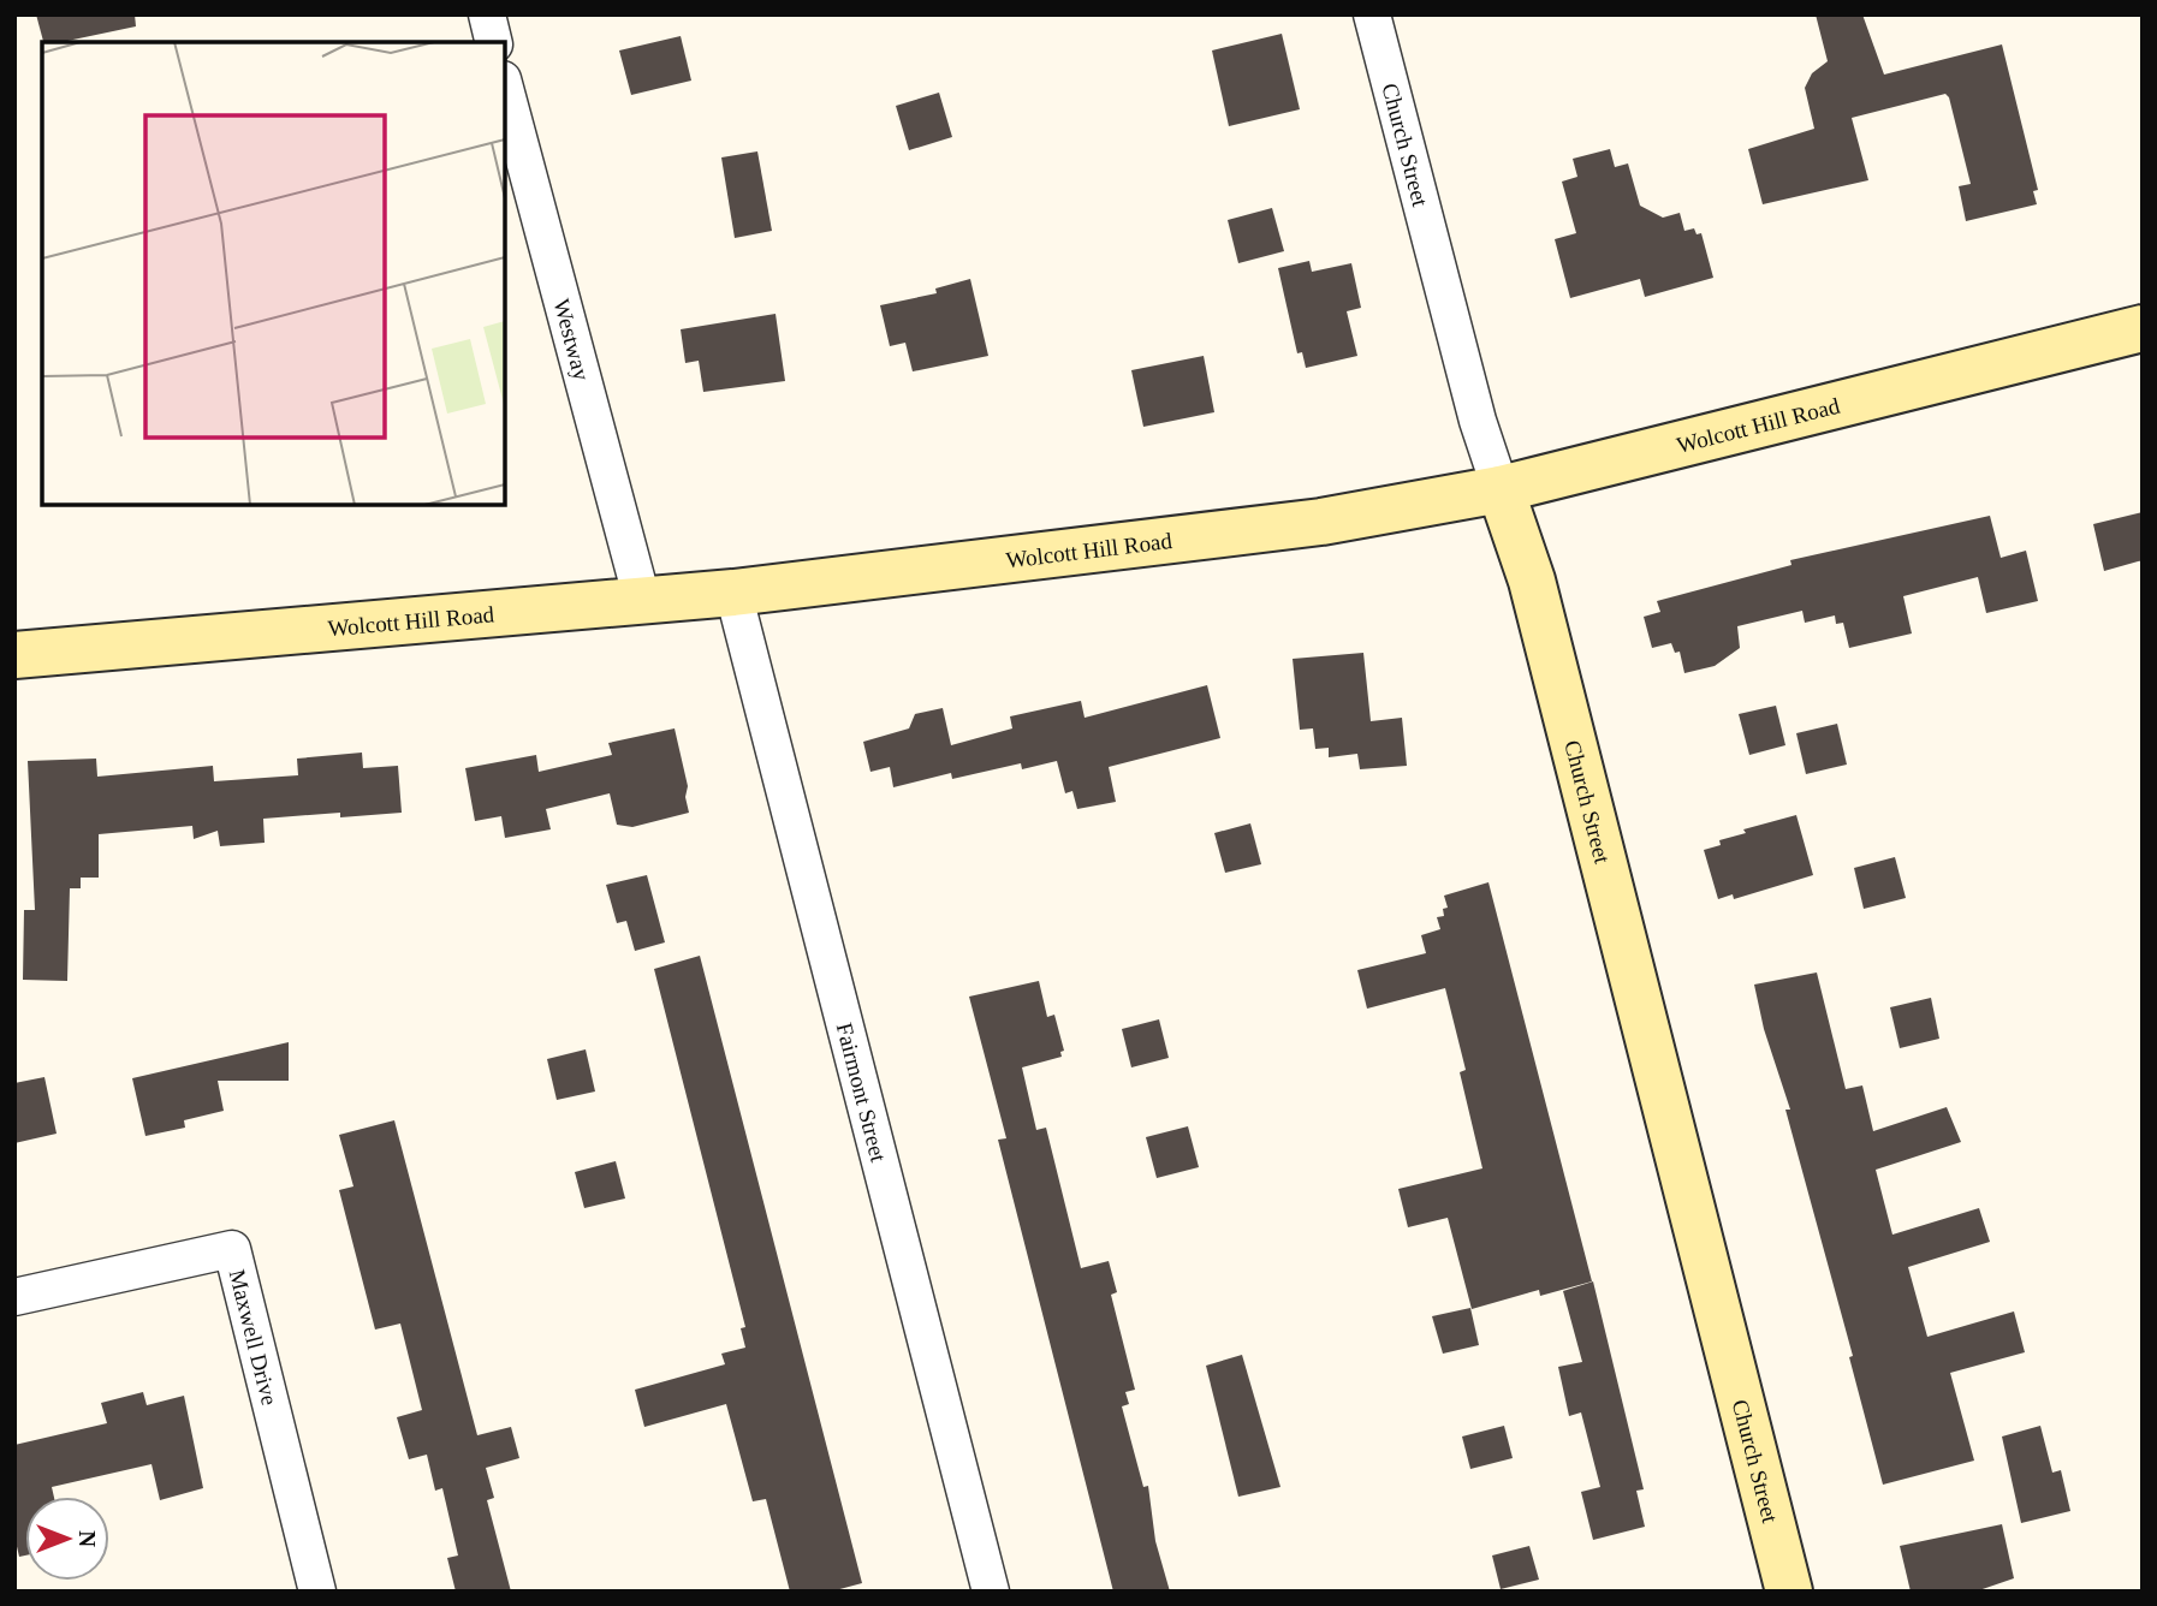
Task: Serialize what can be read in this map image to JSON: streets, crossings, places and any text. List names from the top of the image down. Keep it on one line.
{"streets":{"street":["Church Street","Westway","Wolcott Hill Road","Fairmont Street","Maxwell Drive"]},"crossings":[["Church Street","Wolcott Hill Road"],["Westway","Wolcott Hill Road"],["Wolcott Hill Road","Fairmont Street"]],"north":"right"}
